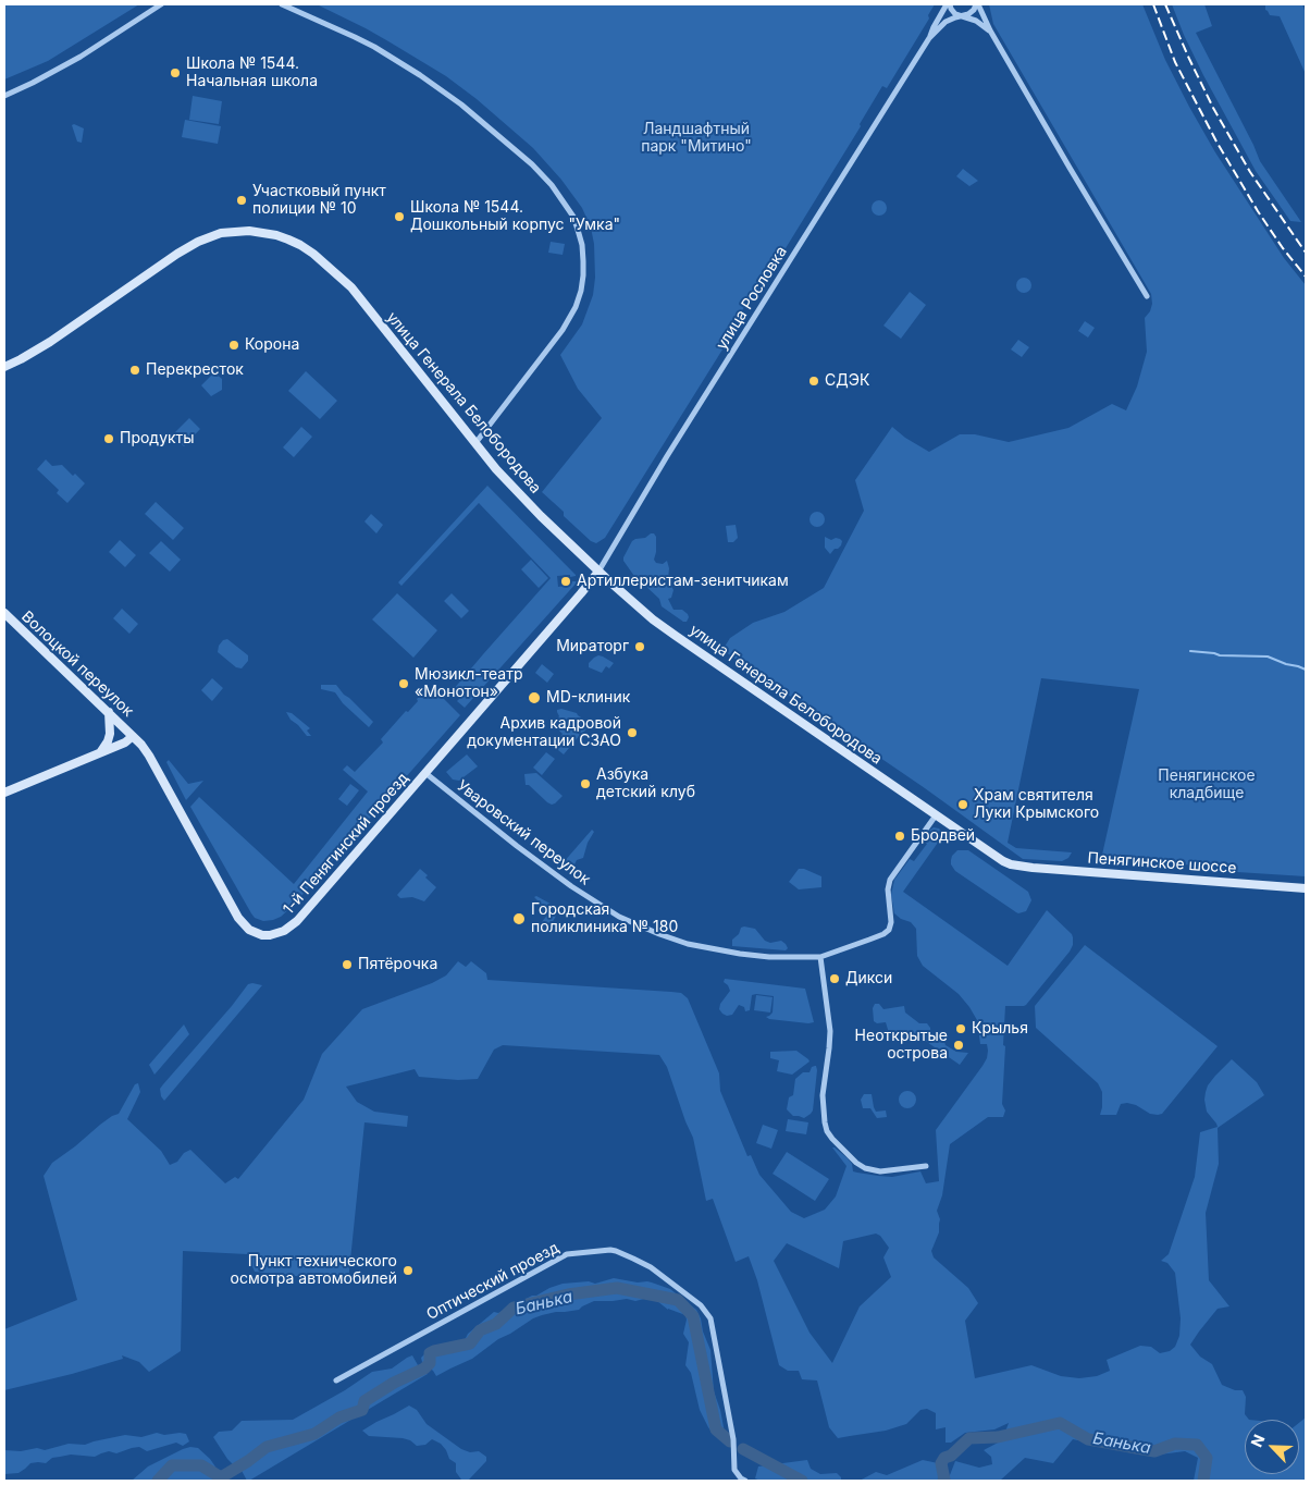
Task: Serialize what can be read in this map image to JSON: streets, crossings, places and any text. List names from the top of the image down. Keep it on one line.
{"streets":{"main road":["улица Генерала Белобородова","Волоцкой переулок","1-й Пенягинский проезд","Пенягинское шоссе"],"street":["улица Рословка","Уваровский переулок","Оптический проезд"]},"crossings":[["улица Рословка","улица Генерала Белобородова"],["улица Рословка","1-й Пенягинский проезд"],["улица Генерала Белобородова","Уваровский переулок"],["улица Генерала Белобородова","1-й Пенягинский проезд"],["улица Генерала Белобородова","Пенягинское шоссе"],["Волоцкой переулок","1-й Пенягинский проезд"],["Уваровский переулок","1-й Пенягинский проезд"]],"water":["Банька"],"parks":["Ландшафтный парк \"Митино\"","Пенягинское кладбище"],"places":["Школа № 1544. Начальная школа","Участковый пункт полиции № 10","Школа № 1544. Дошкольный корпус \"Умка\"","Корона","Перекресток","СДЭК","Продукты","Артиллеристам-зенитчикам","Мираторг","Мюзикл-театр «Монотон»","MD-клиник","Архив кадровой документации СЗАО","Азбука детский клуб","Храм святителя Луки Крымского","Бродвей","Городская поликлиника № 180","Пятёрочка","Дикси","Крылья","Неоткрытые острова","Пункт технического осмотра автомобилей"],"north":"top left"}
